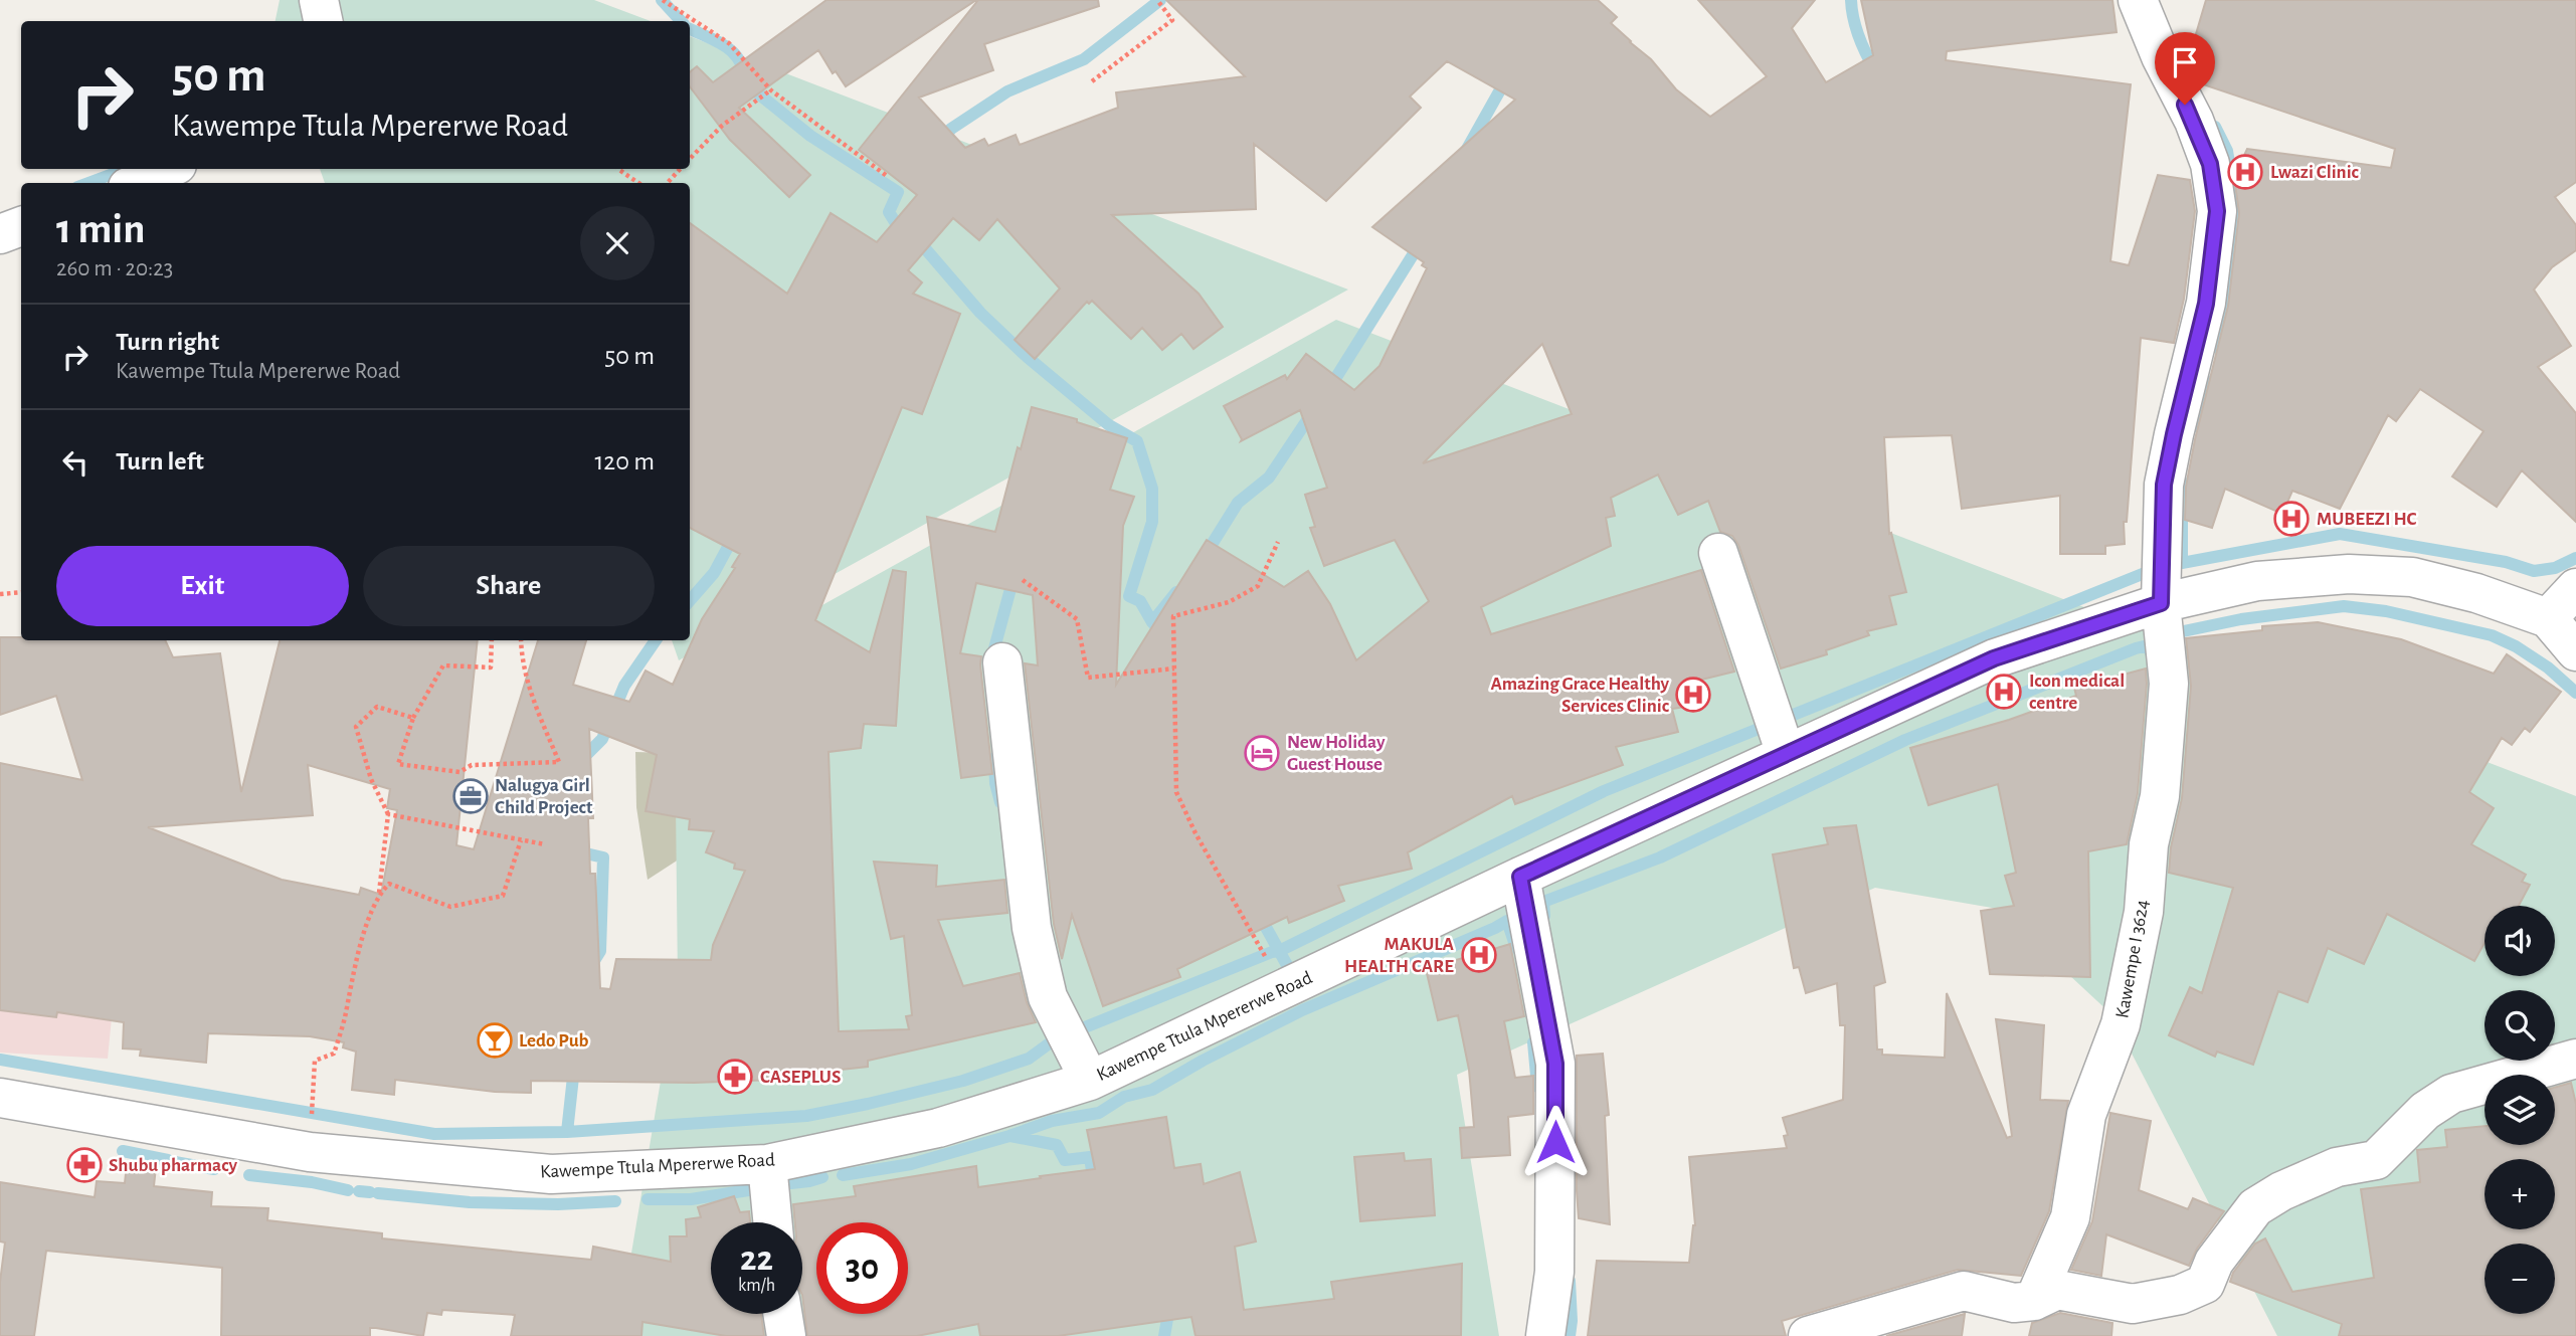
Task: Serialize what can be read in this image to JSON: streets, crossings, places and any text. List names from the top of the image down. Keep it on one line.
{"streets":{"street":["Kawempe I 3624","Kawempe Ttula Mpererwe Road"]},"crossings":[["Kawempe I 3624","Kawempe Ttula Mpererwe Road"]],"places":{"hospital":["Lwazi Clinic","MUBEEZI HC","Icon medical centre","Amazing Grace Healthy Services Clinic","MAKULA HEALTH CARE"],"hotel":["New Holiday Guest House"],"office":["Nalugya Girl Child Project"],"bar":["Ledo Pub"],"pharmacy":["CASEPLUS","Shubu pharmacy"]},"page":{"turn":["50 m","Kawempe Ttula Mpererwe Road"],"heading":["1 min","260 m · 20:23"],"list":[{"name":"Turn right","note":"Kawempe Ttula Mpererwe Road","value":"50 m"},{"name":"Turn left","value":"120 m"}],"buttons":["Exit","Share"],"map_buttons":["+","−"],"speed":"22 km/h","limit":"30"}}
